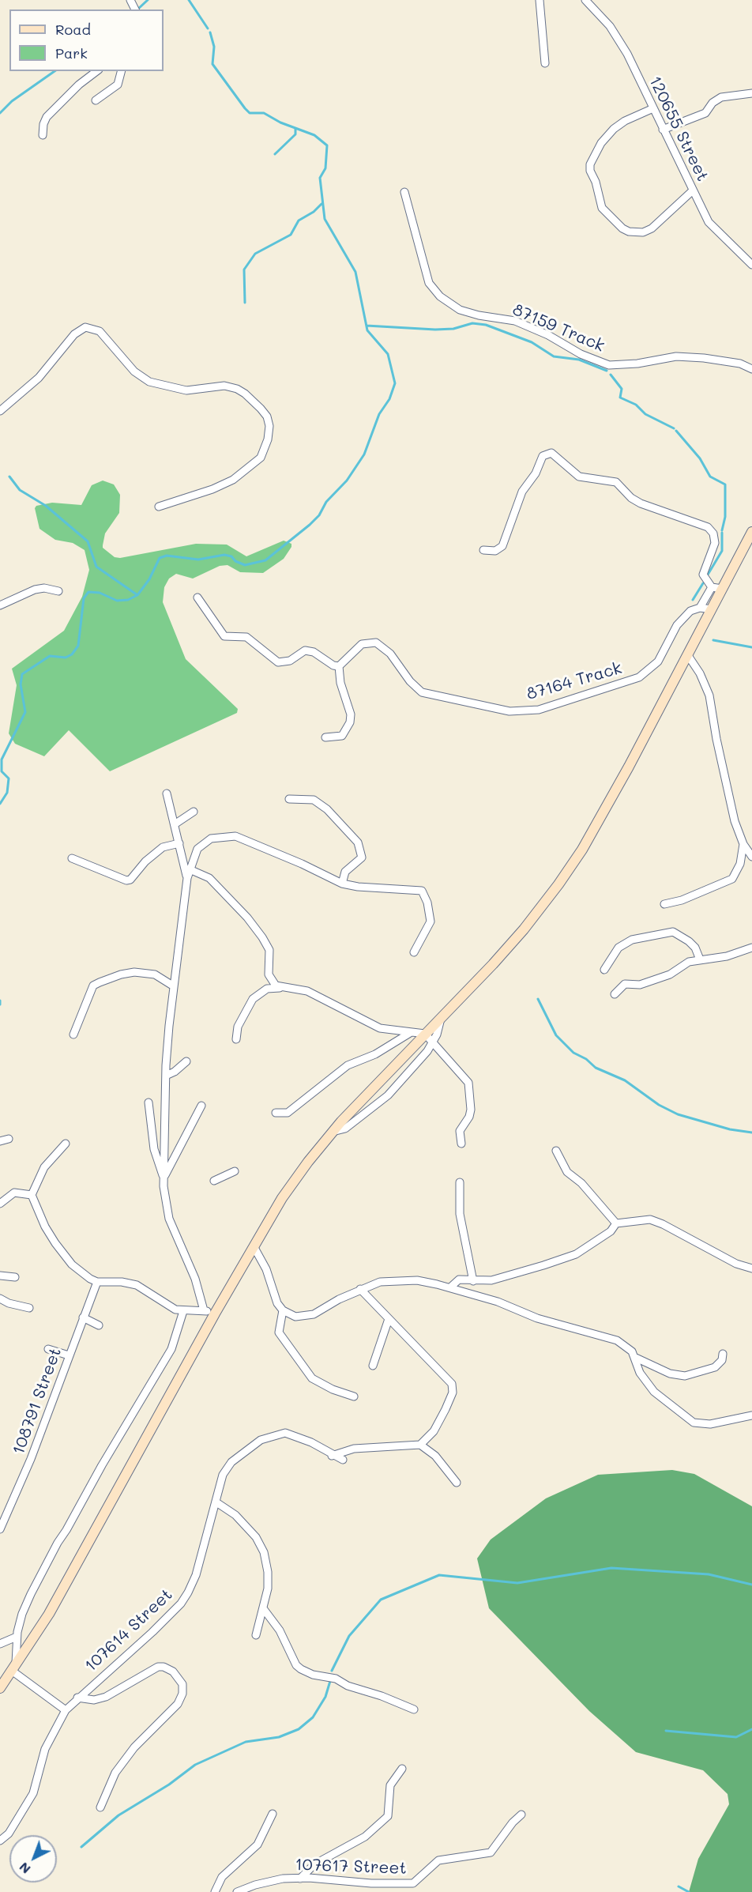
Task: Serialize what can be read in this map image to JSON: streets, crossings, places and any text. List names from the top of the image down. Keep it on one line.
{"streets":{"street":["120655 Street","87159 Track","87164 Track","108791 Street","107614 Street","107617 Street"]},"legend":["Road","Park"],"north":"bottom left"}
